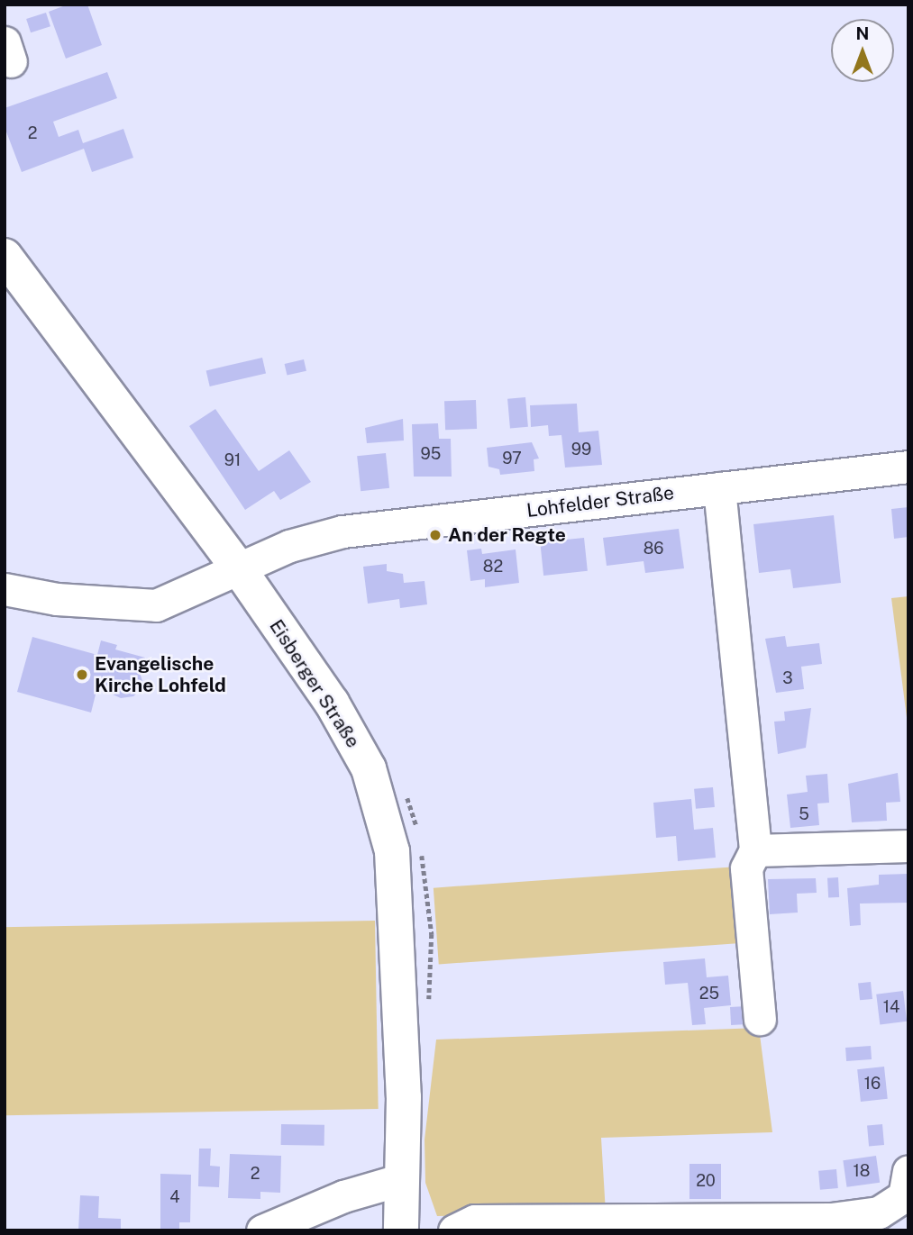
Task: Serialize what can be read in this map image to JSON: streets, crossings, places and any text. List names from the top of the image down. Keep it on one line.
{"streets":{"main road":["Eisberger Straße"],"street":["Lohfelder Straße"]},"crossings":[["Lohfelder Straße","Eisberger Straße"]],"places":["An der Regte","Evangelische Kirche Lohfeld"],"house_numbers":["2","99","95","97","91","86","82","3","5","25","14","16","18","2","20","4"],"north":"top"}
